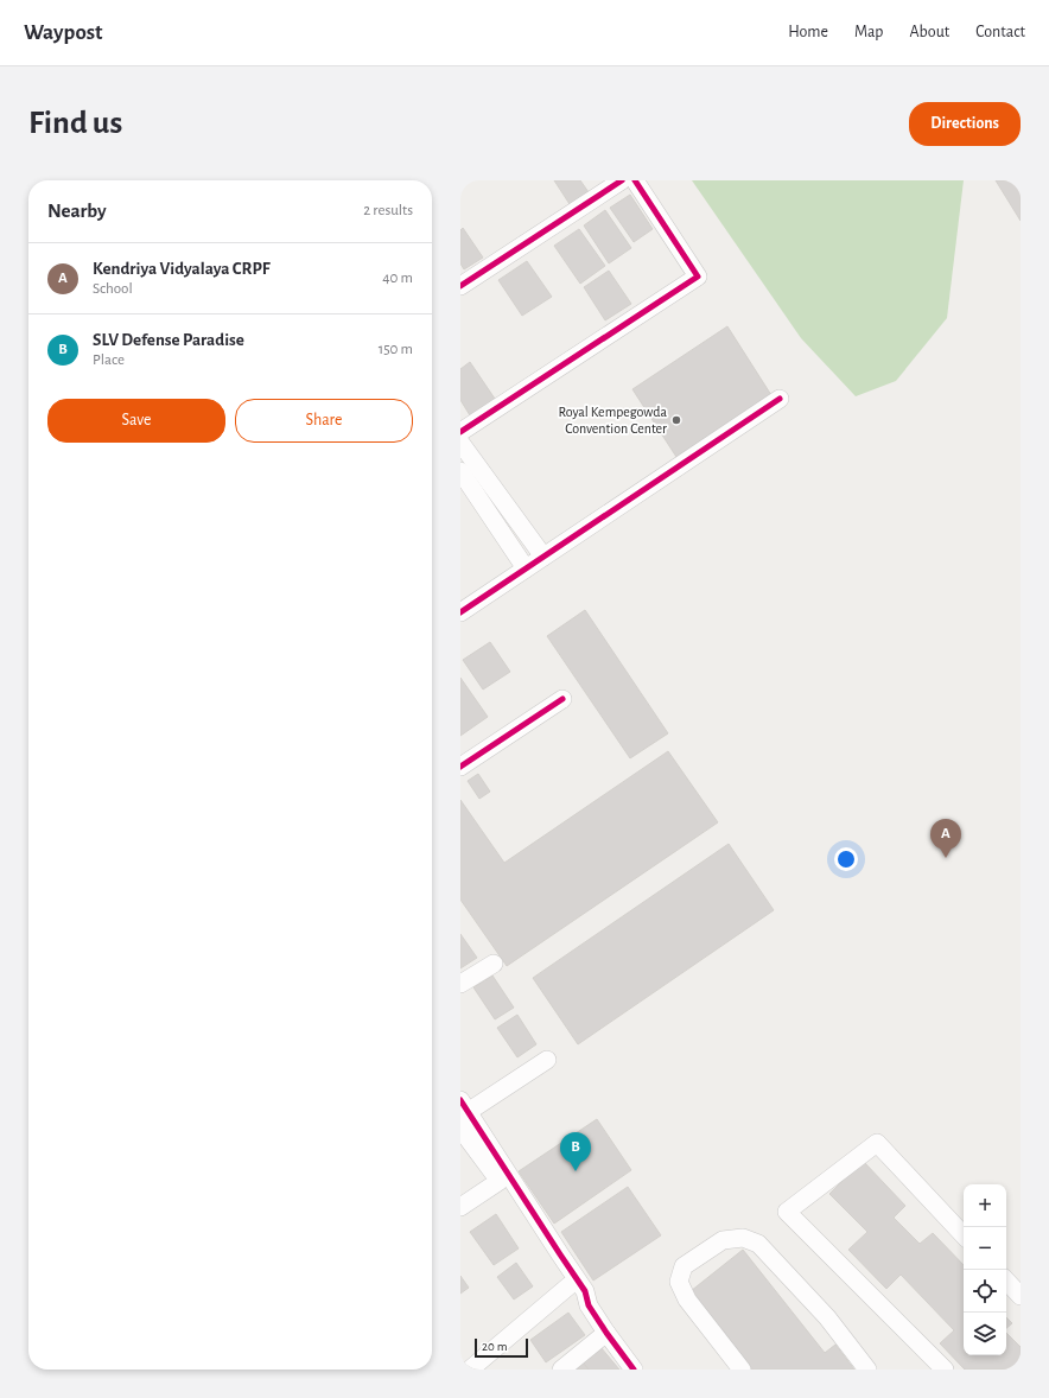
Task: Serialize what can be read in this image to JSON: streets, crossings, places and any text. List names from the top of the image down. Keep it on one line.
{"places":["Royal Kempegowda Convention Center"],"scale_bar":"20 m","page":{"header":"Waypost","nav":["Home","Map","About","Contact"],"buttons":["Directions",["Save","Share"]],"title":"Find us","heading":["Nearby","2 results"],"list":[{"mark":"A","name":"Kendriya Vidyalaya CRPF","note":"School","value":"40 m"},{"mark":"B","name":"SLV Defense Paradise","note":"Place","value":"150 m"}],"pins":["A","B"],"map_buttons":["+","−"],"scale":"20 m"}}
